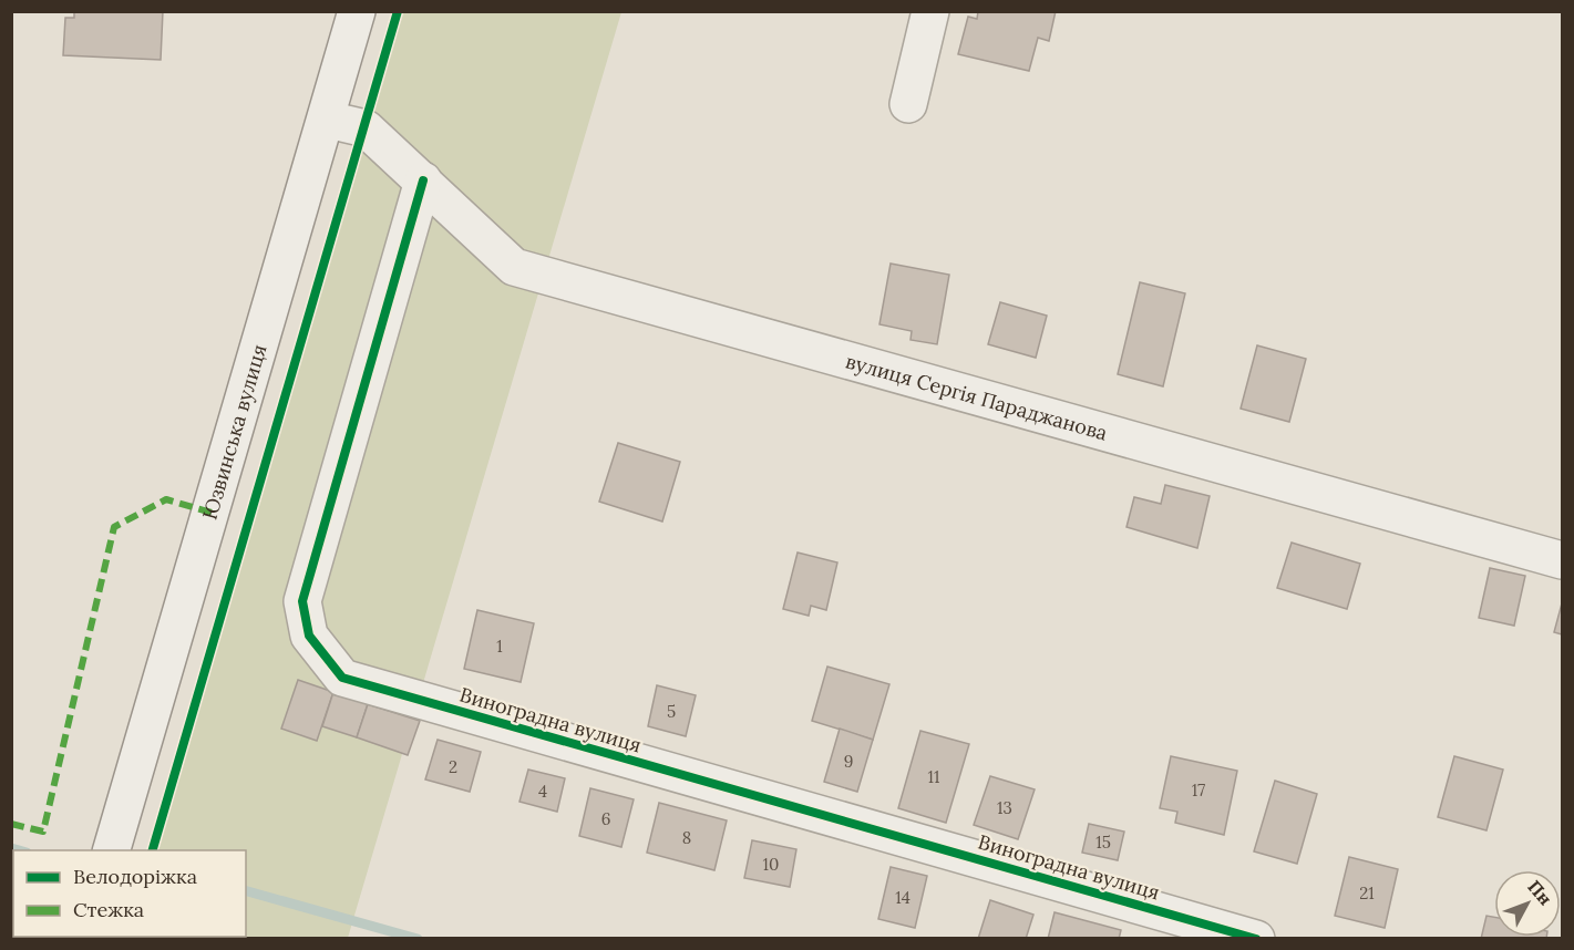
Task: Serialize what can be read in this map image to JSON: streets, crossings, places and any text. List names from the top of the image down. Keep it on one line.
{"streets":{"street":["вулиця Сергія Параджанова","Юзвинська вулиця","Виноградна вулиця"]},"crossings":[["вулиця Сергія Параджанова","Юзвинська вулиця"],["вулиця Сергія Параджанова","Виноградна вулиця"]],"house_numbers":["1","5","9","2","11","17","4","13","6","8","15","10","21","14"],"legend":["Велодоріжка","Стежка"],"north":"top right"}
